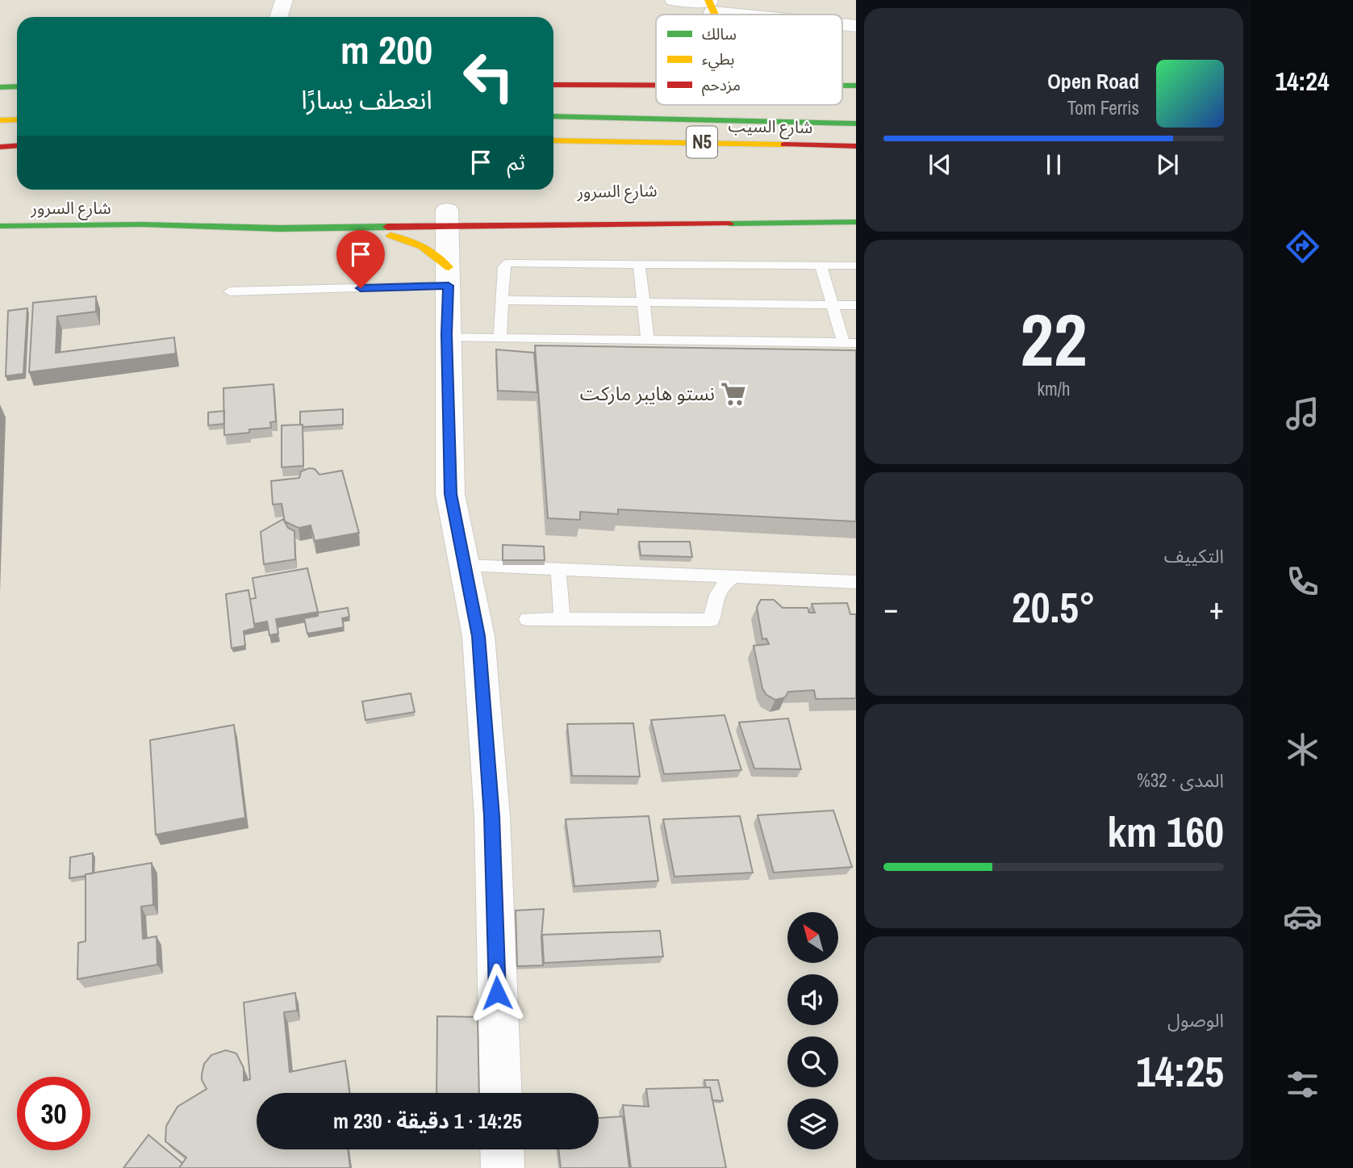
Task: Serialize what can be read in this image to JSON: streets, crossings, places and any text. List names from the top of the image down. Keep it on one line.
{"streets":{"main road":["شارع السيب","N5","شارع السرور"]},"places":{"supermarket":["نستو هايبر ماركت"]},"legend":["سالك","بطيء","مزدحم"],"north":"top left","page":{"tabs":"14:24","turn":["200 m","انعطف يسارًا"],"song":["Open Road","Tom Ferris"],"then":"ثم","tile":[["22","km/h"],"التكييف",["المدى · 32%","160 km"],["الوصول","14:25"]],"heat":["−","20.5°","+"],"limit":"30","trip":"14:25 · 1 دقيقة · 230 m"}}
